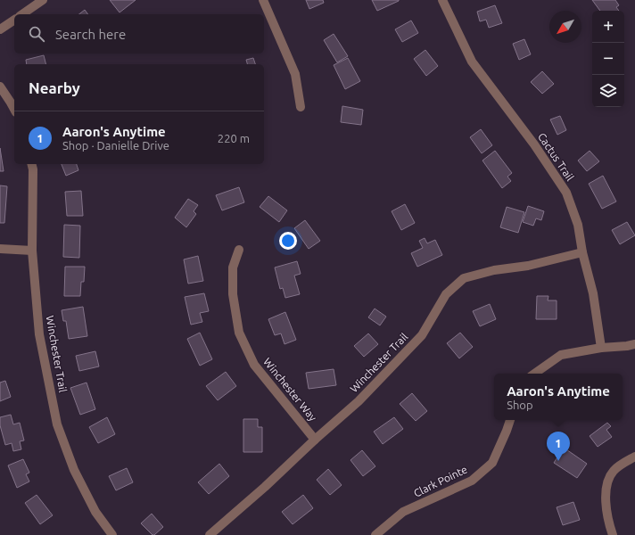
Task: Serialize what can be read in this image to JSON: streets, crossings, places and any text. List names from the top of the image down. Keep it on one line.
{"streets":{"street":["Cactus Trail","Winchester Trail","Winchester Way","Clark Pointe"]},"crossings":[["Cactus Trail","Winchester Trail"],["Winchester Trail","Winchester Way"]],"north":"bottom left","page":{"map_buttons":["+","−"],"search":"Search here","heading":"Nearby","list":[{"mark":"1","name":"Aaron's Anytime","note":"Shop · Danielle Drive","value":"220 m"}],"popup":["Aaron's Anytime","Shop"],"pins":"1"}}
